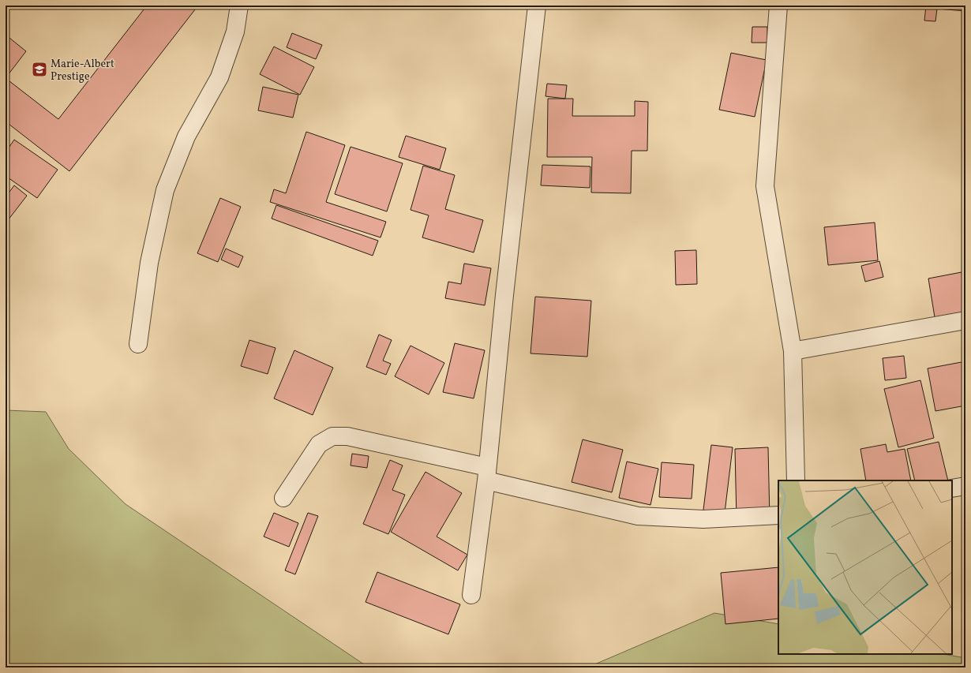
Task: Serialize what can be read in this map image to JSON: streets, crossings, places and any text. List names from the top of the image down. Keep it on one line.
{"places":{"school or university":["Marie-Albert Prestige"]}}
